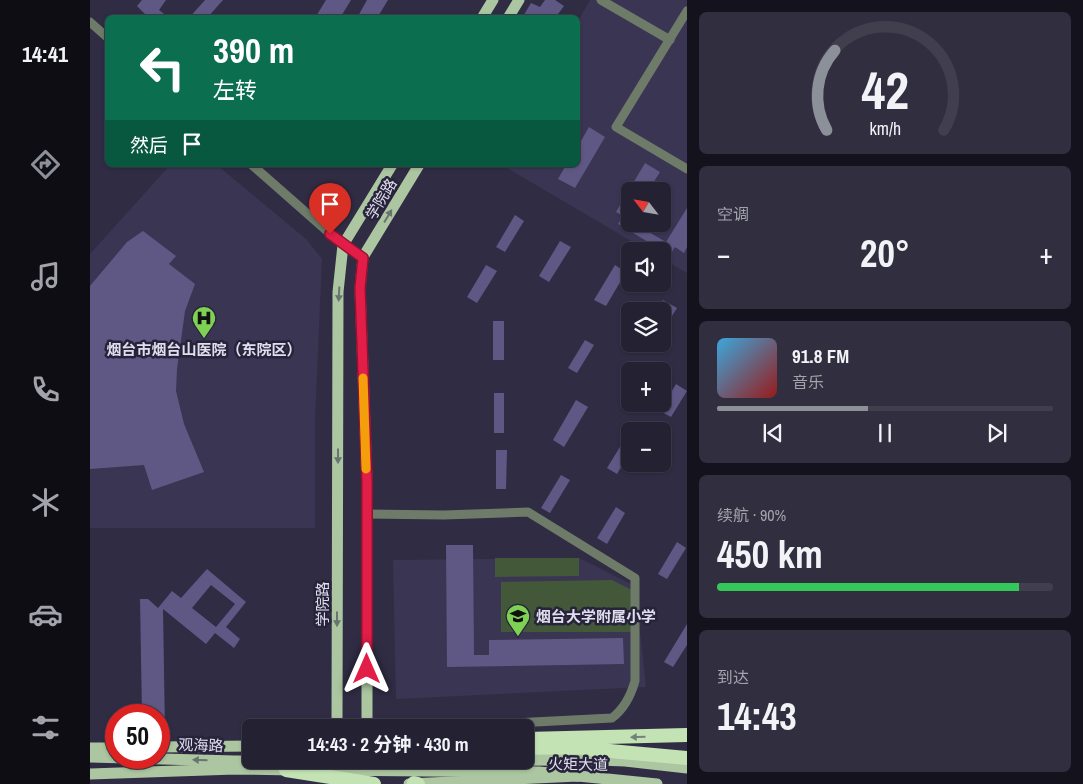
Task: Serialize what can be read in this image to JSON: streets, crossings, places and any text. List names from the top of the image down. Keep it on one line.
{"streets":{"main road":["学院路","观海路","火矩大道"]},"crossings":[["观海路","火矩大道"]],"places":{"hospital":["烟台市烟台山医院（东院区）"],"school or university":["烟台大学附属小学"]},"north":"top left","page":{"tabs":"14:41","turn":["390 m","左转"],"then":"然后","tile":["空调",["续航 · 90%","450 km"],["到达","14:43"]],"map_buttons":["+","−"],"heat":["−","20°","+"],"song":["91.8 FM","音乐"],"limit":"50","trip":"14:43 · 2 分钟 · 430 m","gauge":["42","km/h"]}}
